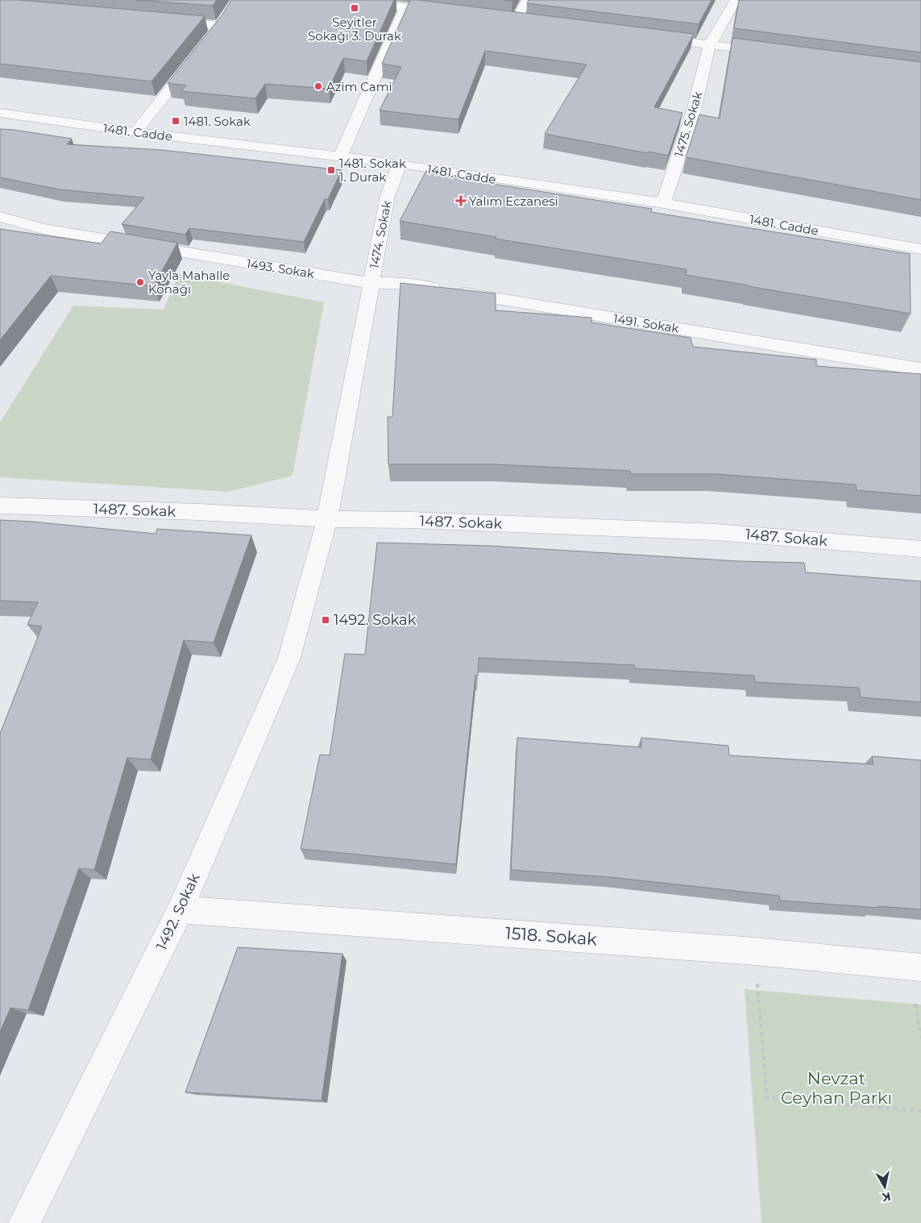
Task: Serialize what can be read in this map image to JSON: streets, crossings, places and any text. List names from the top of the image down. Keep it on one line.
{"streets":{"street":["1475. Sokak","1481. Cadde","1474. Sokak","1493. Sokak","1491. Sokak","1487. Sokak","1492. Sokak","1518. Sokak"]},"crossings":[["1475. Sokak","1481. Cadde"],["1481. Cadde","1474. Sokak"],["1474. Sokak","1493. Sokak"],["1474. Sokak","1491. Sokak"],["1474. Sokak","1492. Sokak"],["1493. Sokak","1491. Sokak"],["1493. Sokak","1492. Sokak"],["1491. Sokak","1492. Sokak"],["1487. Sokak","1492. Sokak"],["1492. Sokak","1518. Sokak"]],"parks":["Nevzat Ceyhan Parkı"],"places":{"transit":["Seyitler Sokağı 3. Durak","1481. Sokak","1481. Sokak 1. Durak","1492. Sokak"],"other":["Azim Cami","Yayla Mahalle Konağı"],"health":["Yalım Eczanesi"]},"north":"bottom"}
